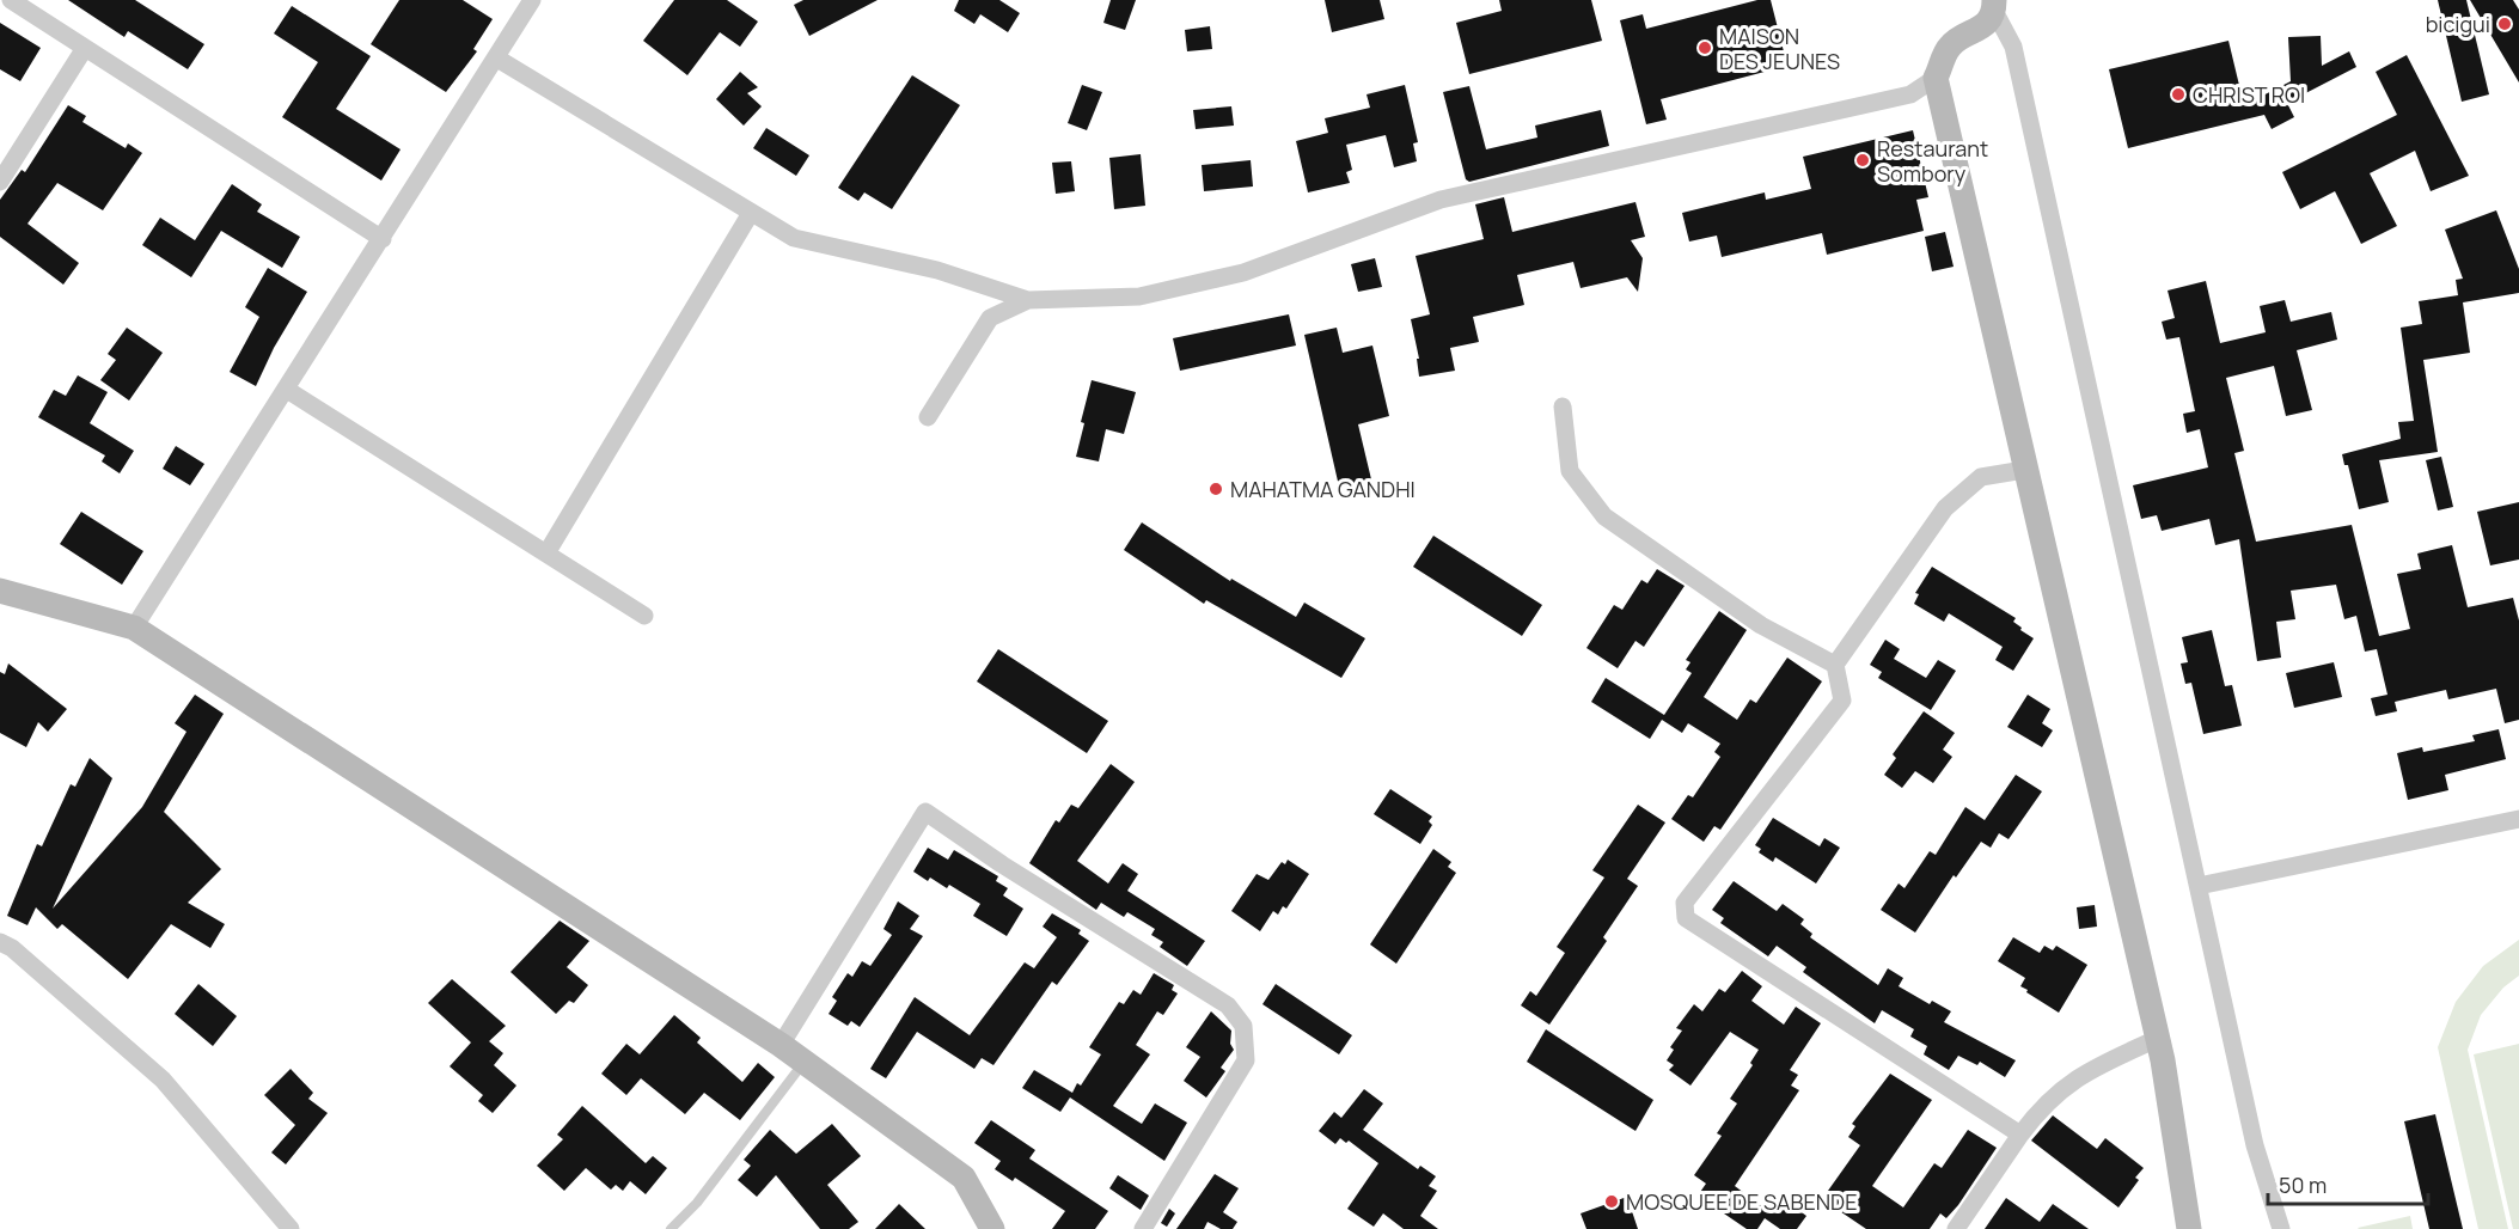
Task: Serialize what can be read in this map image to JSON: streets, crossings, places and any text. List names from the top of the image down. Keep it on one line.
{"places":["bicigui","MAISON DES JEUNES","CHRIST ROI","Restaurant Sombory","MAHATMA GANDHI","MOSQUEE DE SABENDE"],"scale_bar":"50 m"}
